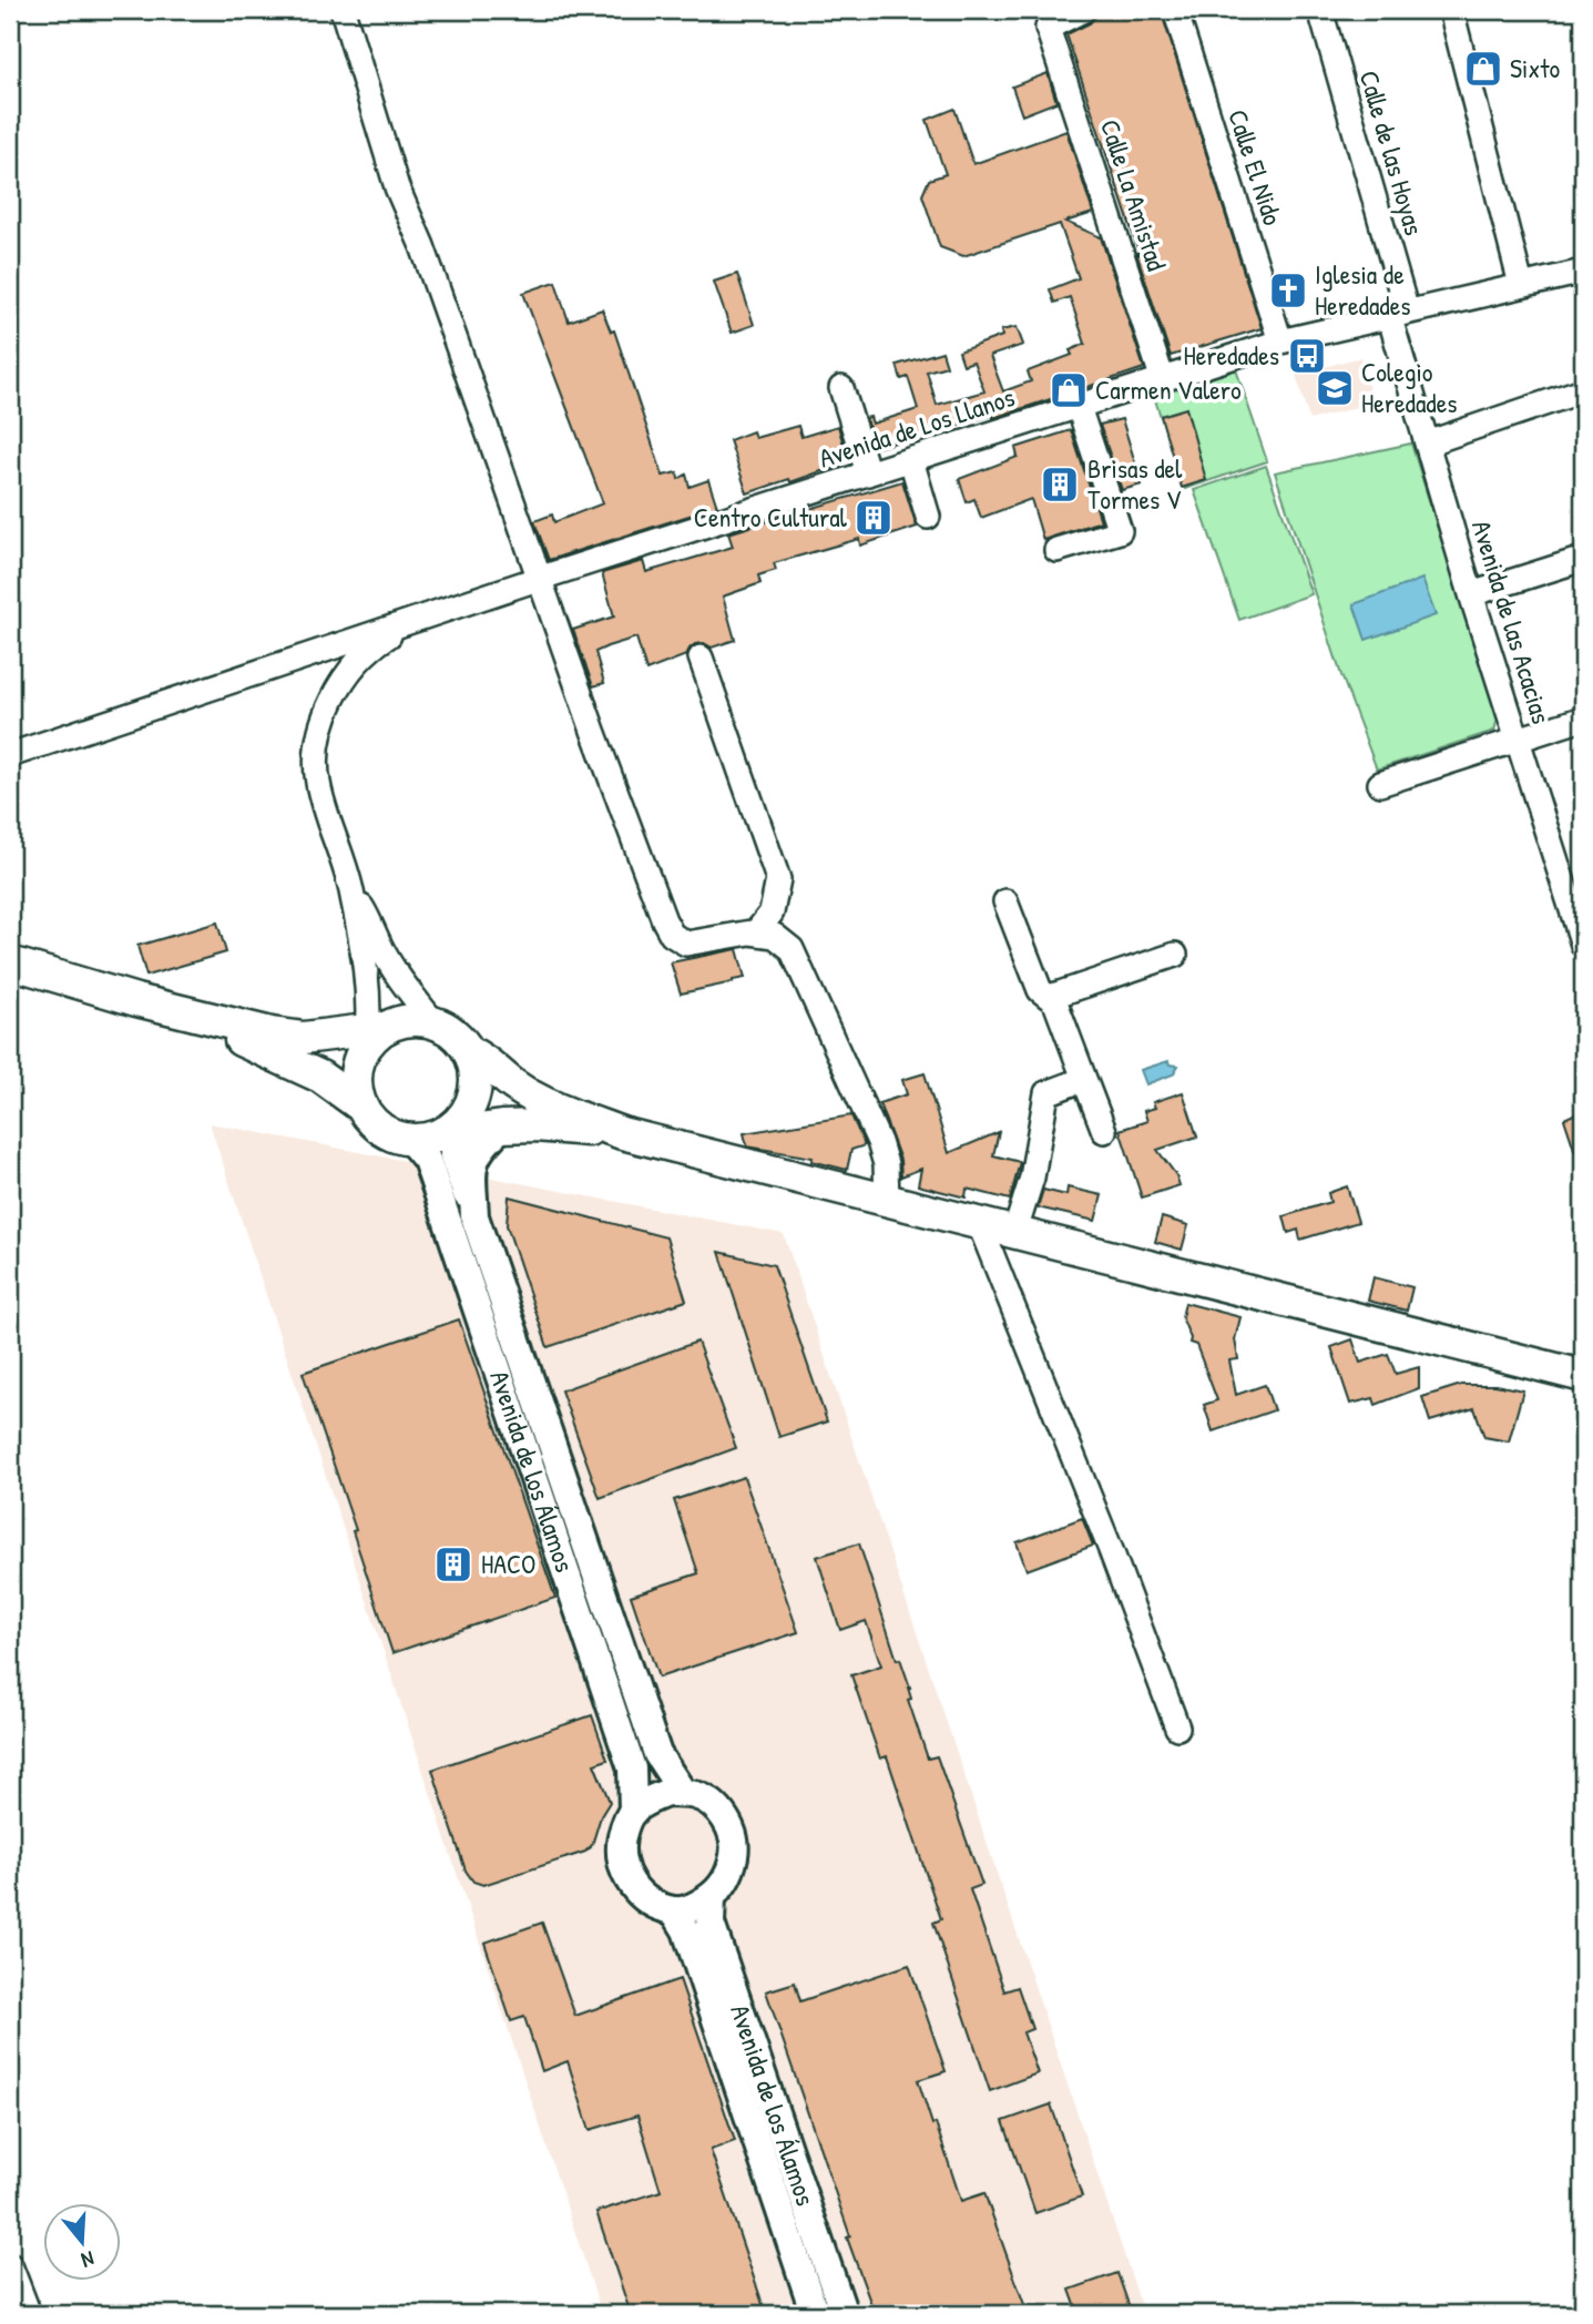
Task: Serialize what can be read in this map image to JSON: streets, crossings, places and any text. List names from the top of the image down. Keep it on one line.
{"streets":{"street":["Calle de las Hoyas","Calle El Nido","Calle La Amistad","Avenida de Los Llanos","Avenida de las Acacias","Avenida de los Álamos"]},"crossings":[["Calle de las Hoyas","Avenida de Los Llanos"],["Calle de las Hoyas","Avenida de las Acacias"],["Calle El Nido","Avenida de Los Llanos"],["Calle La Amistad","Avenida de Los Llanos"],["Avenida de Los Llanos","Avenida de las Acacias"]],"places":{"shop":["Sixto","Carmen Valero"],"church":["Iglesia de Heredades"],"bus stop":["Heredades"],"school or university":["Colegio Heredades"],"building":["Brisas del Tormes V","Centro Cultural","HACO"]},"north":"bottom"}
